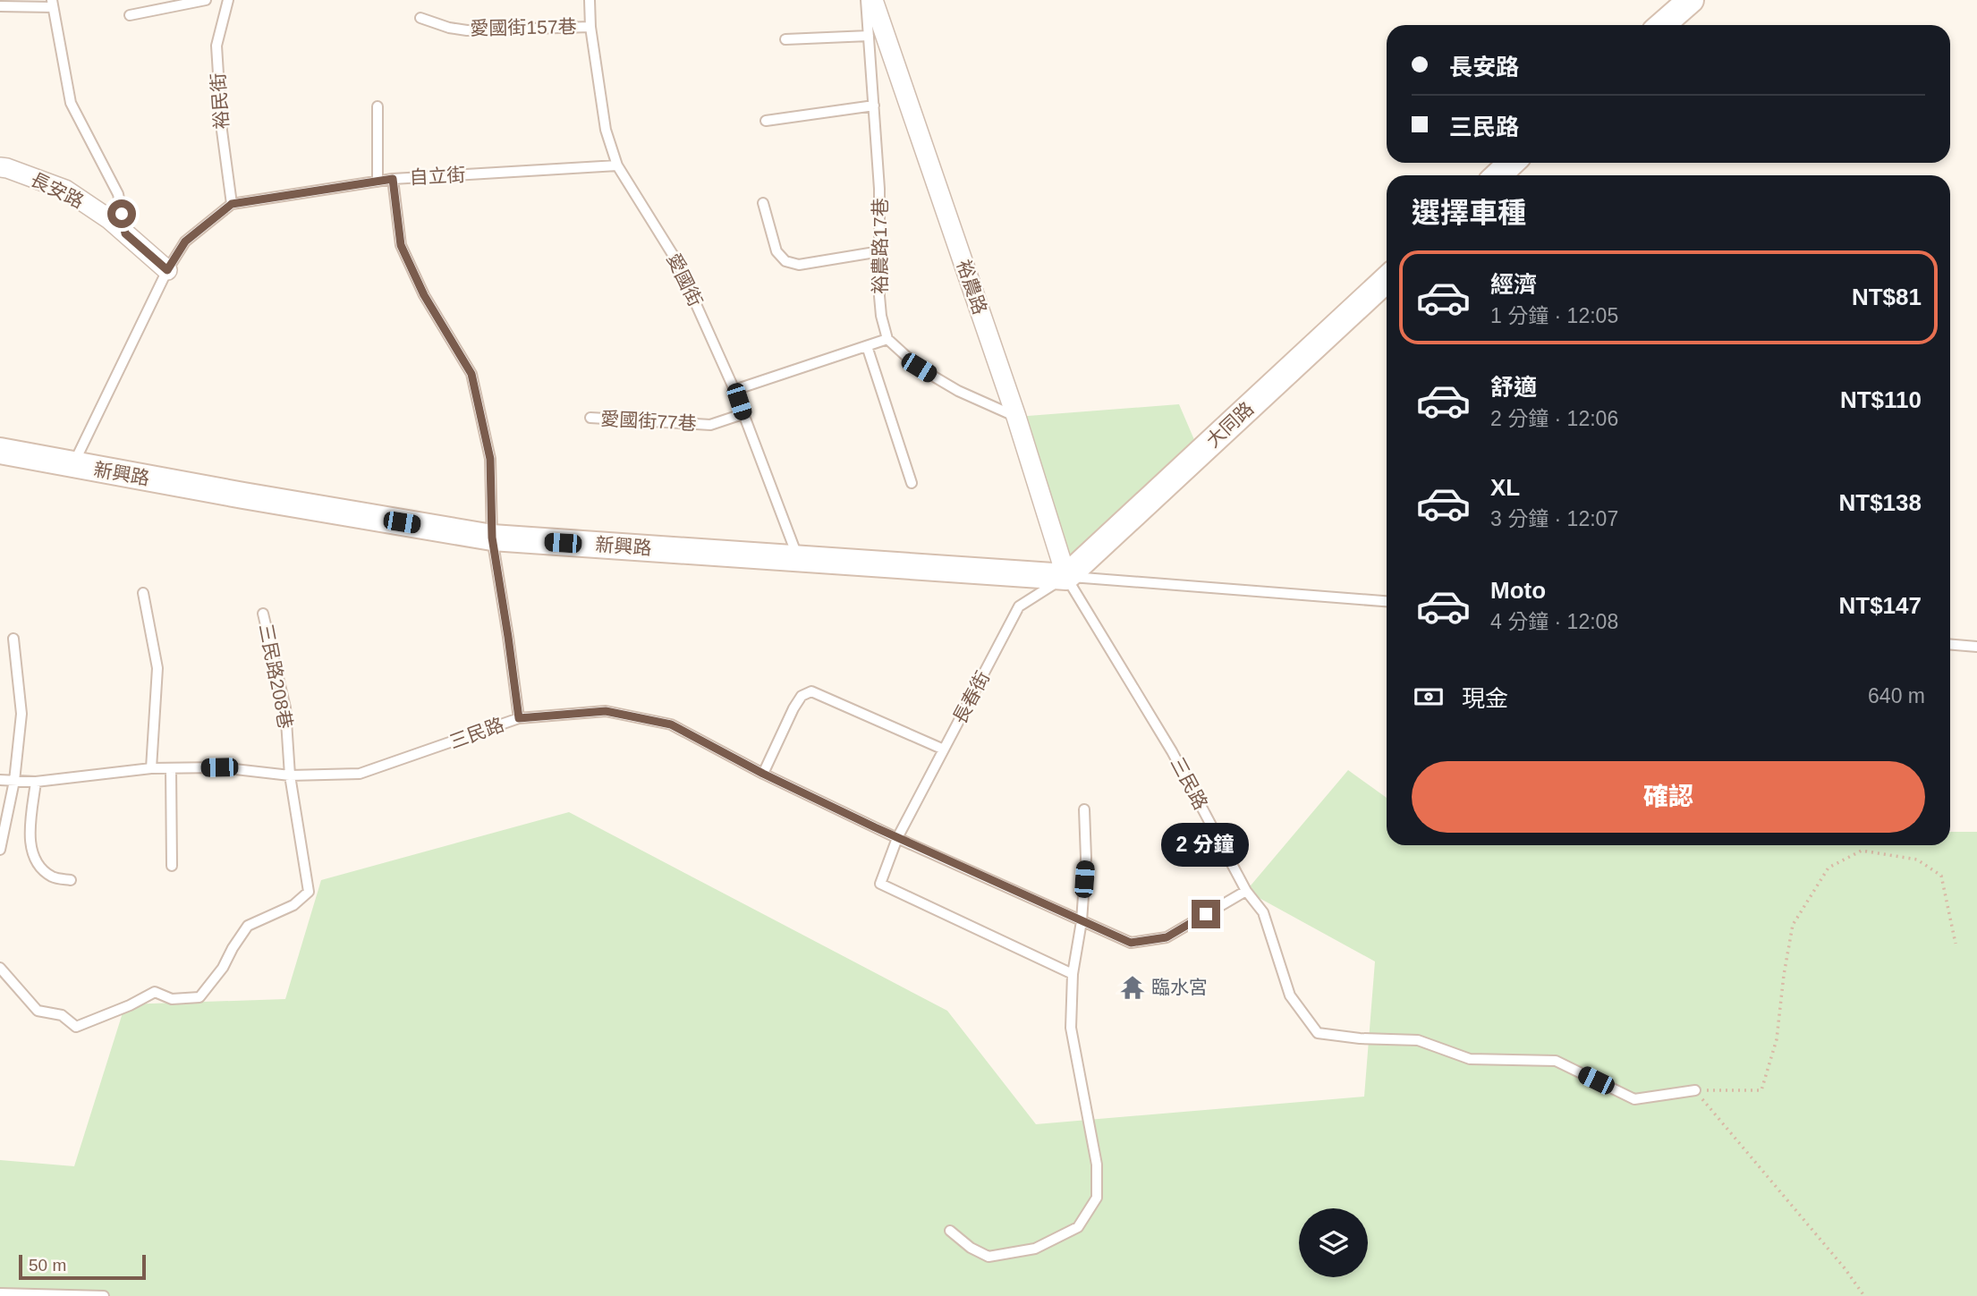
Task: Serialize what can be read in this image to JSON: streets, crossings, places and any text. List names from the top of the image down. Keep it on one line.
{"streets":{"street":["長安路","裕農路","大同路","新興路"],"lane":["愛國街157巷","裕民街","自立街","裕農路17巷","愛國街","愛國街77巷","三民路208巷","長春街","三民路"]},"crossings":[["愛國街157巷","愛國街"],["裕民街","自立街"],["自立街","愛國街"],["愛國街","愛國街77巷"],["愛國街","新興路"],["裕農路","大同路"],["裕農路","新興路"],["裕農路","長春街"],["裕農路","三民路"],["大同路","新興路"],["大同路","長春街"],["大同路","三民路"],["新興路","長春街"],["新興路","三民路"],["三民路208巷","三民路"],["長春街","三民路"]],"places":{"temple":["臨水宮"]},"scale_bar":"50 m","page":{"banner":["長安路","三民路"],"heading":"選擇車種","list":[{"name":"經濟","note":"1 分鐘 · 12:05","value":"NT$81"},{"name":"舒適","note":"2 分鐘 · 12:06","value":"NT$110"},{"name":"XL","note":"3 分鐘 · 12:07","value":"NT$138"},{"name":"Moto","note":"4 分鐘 · 12:08","value":"NT$147"}],"pay":["現金","640 m"],"buttons":"確認","bubble":"2 分鐘","scale":"50 m"}}
